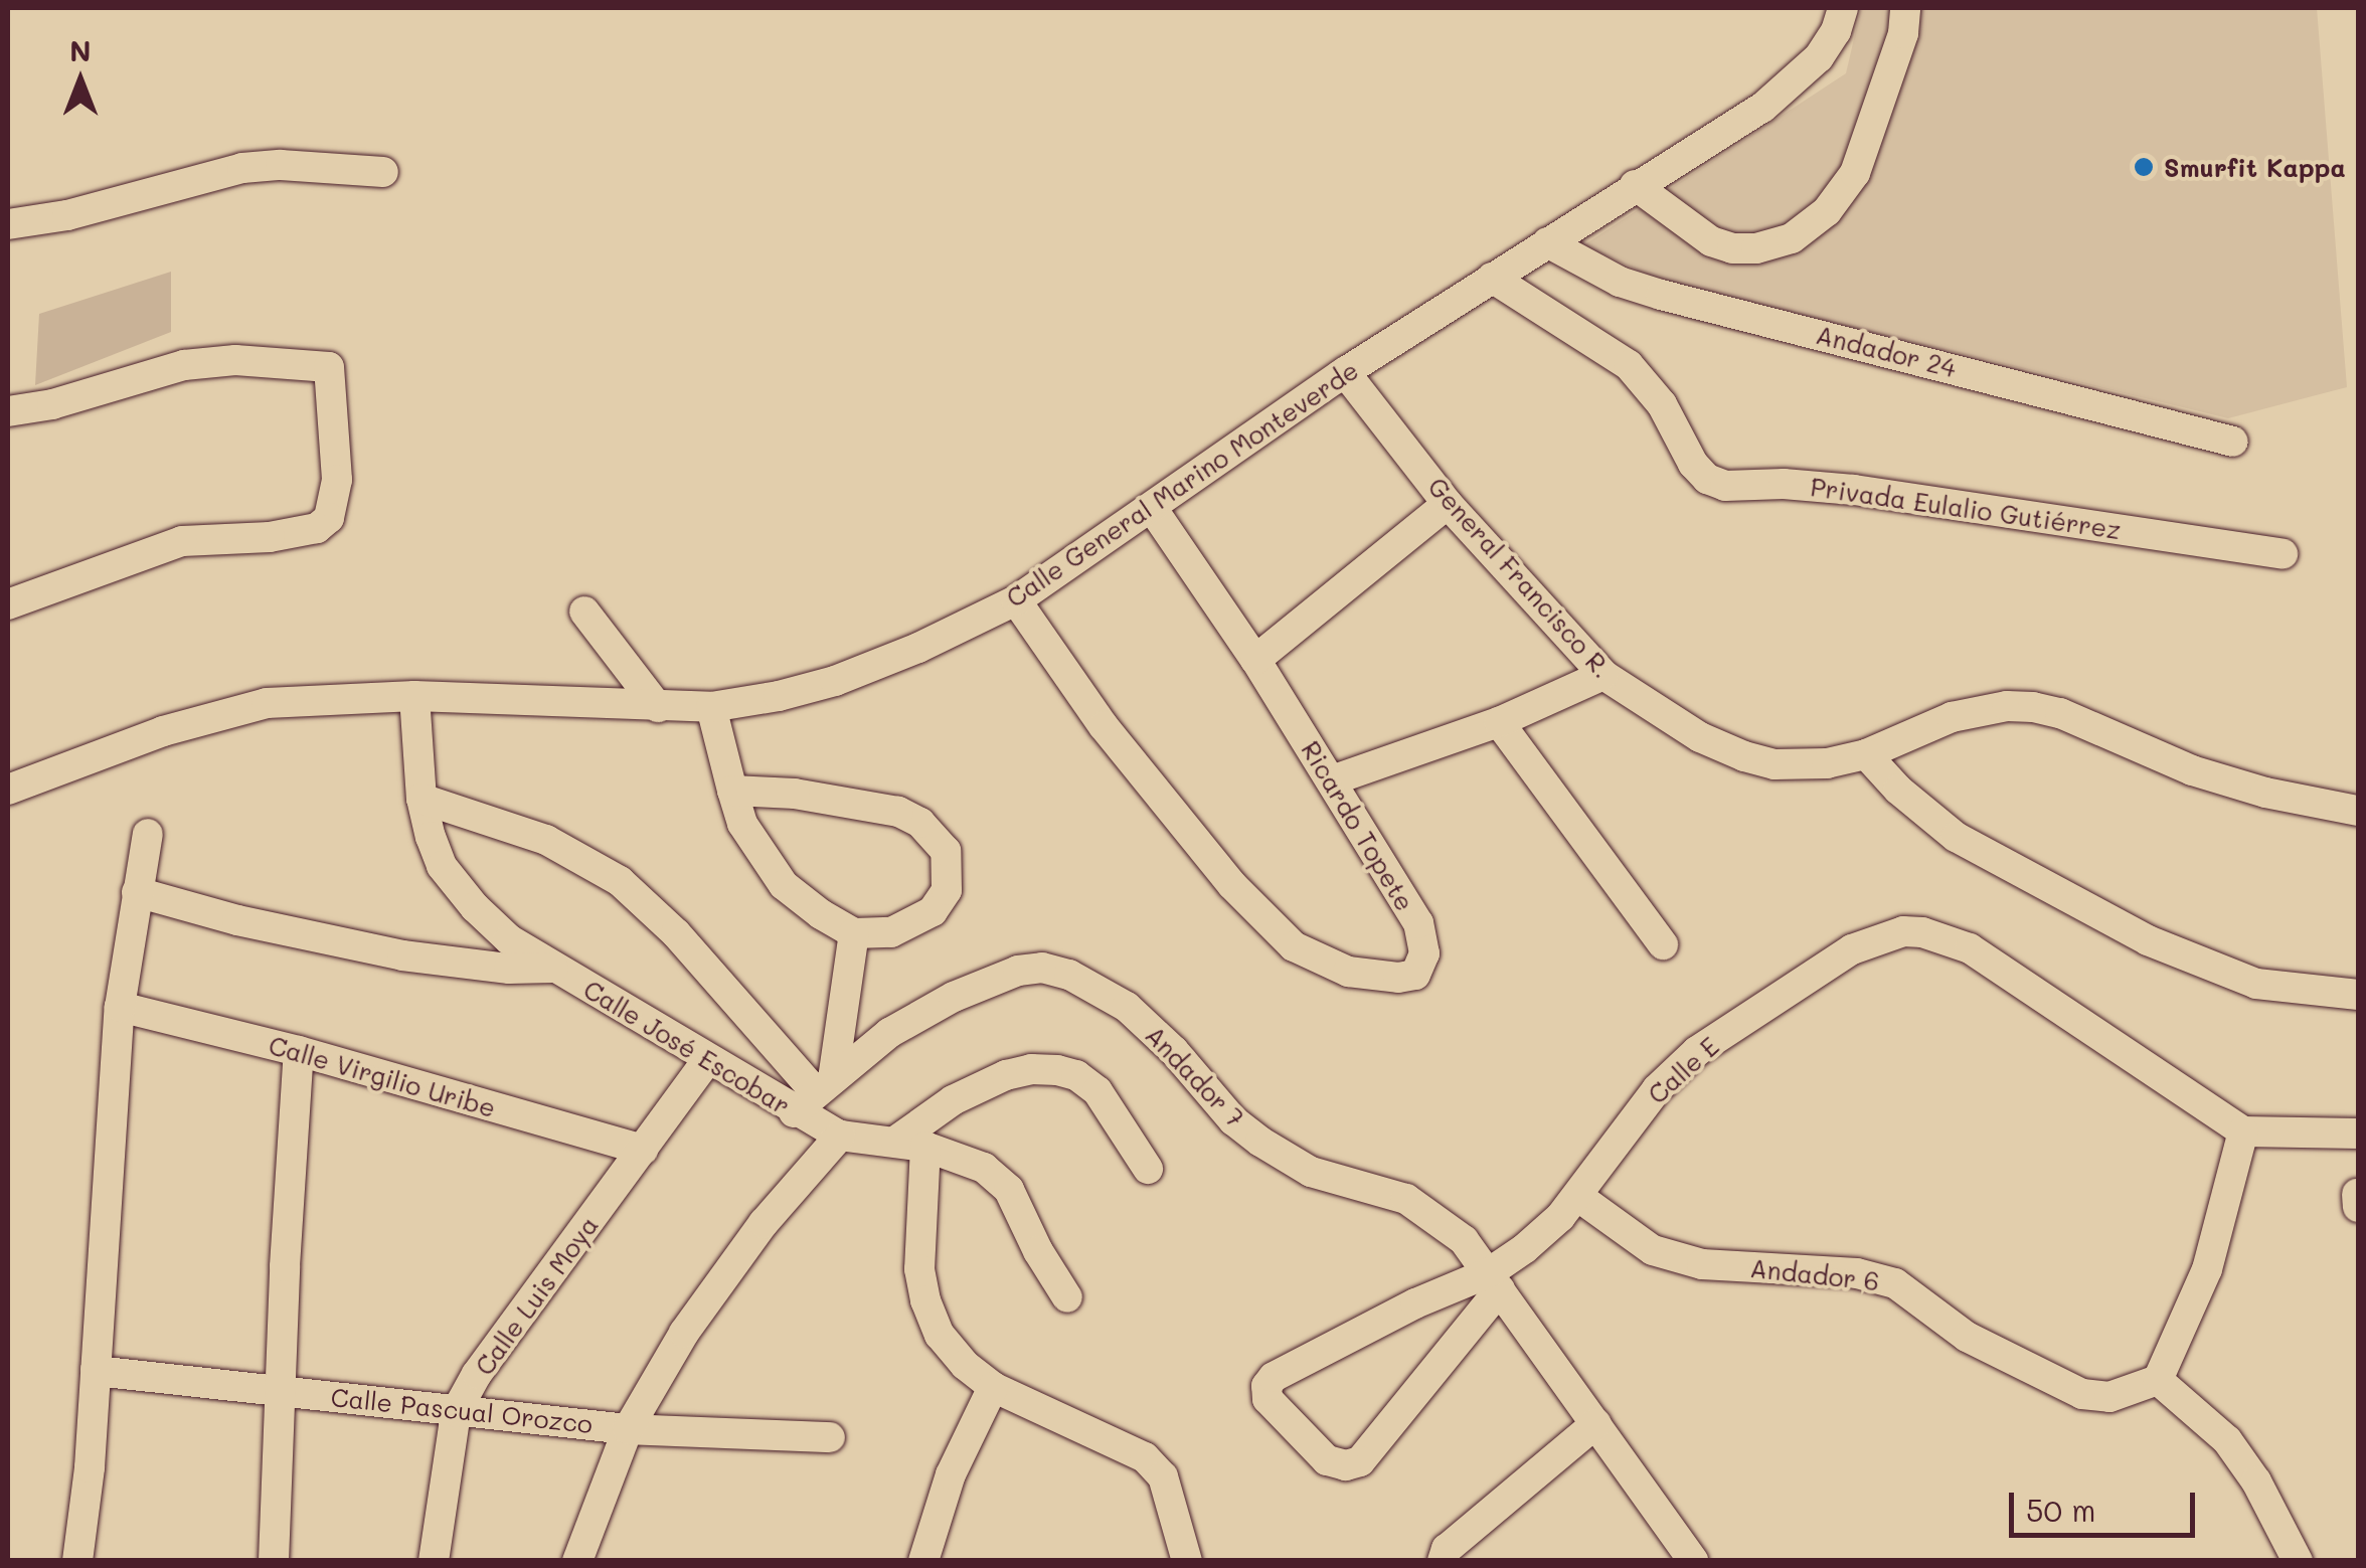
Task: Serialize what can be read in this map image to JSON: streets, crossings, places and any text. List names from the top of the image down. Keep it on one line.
{"streets":{"street":["Andador 24","Calle General Marino Monteverde","Privada Eulalio Gutiérrez","General Francisco R.","Ricardo Topete","Calle José Escobar","Calle E","Calle Virgilio Uribe","Andador 7","Andador 6","Calle Luis Moya","Calle Pascual Orozco"]},"crossings":[["Andador 24","Calle General Marino Monteverde"],["Calle General Marino Monteverde","Privada Eulalio Gutiérrez"],["Calle General Marino Monteverde","General Francisco R."],["Calle General Marino Monteverde","Ricardo Topete"],["Calle General Marino Monteverde","Calle José Escobar"],["Calle José Escobar","Andador 7"],["Calle José Escobar","Calle Luis Moya"],["Calle E","Andador 7"],["Calle E","Andador 6"],["Calle Virgilio Uribe","Calle Luis Moya"],["Calle Luis Moya","Calle Pascual Orozco"]],"places":["Smurfit Kappa"],"scale_bar":"50 m","north":"top"}
